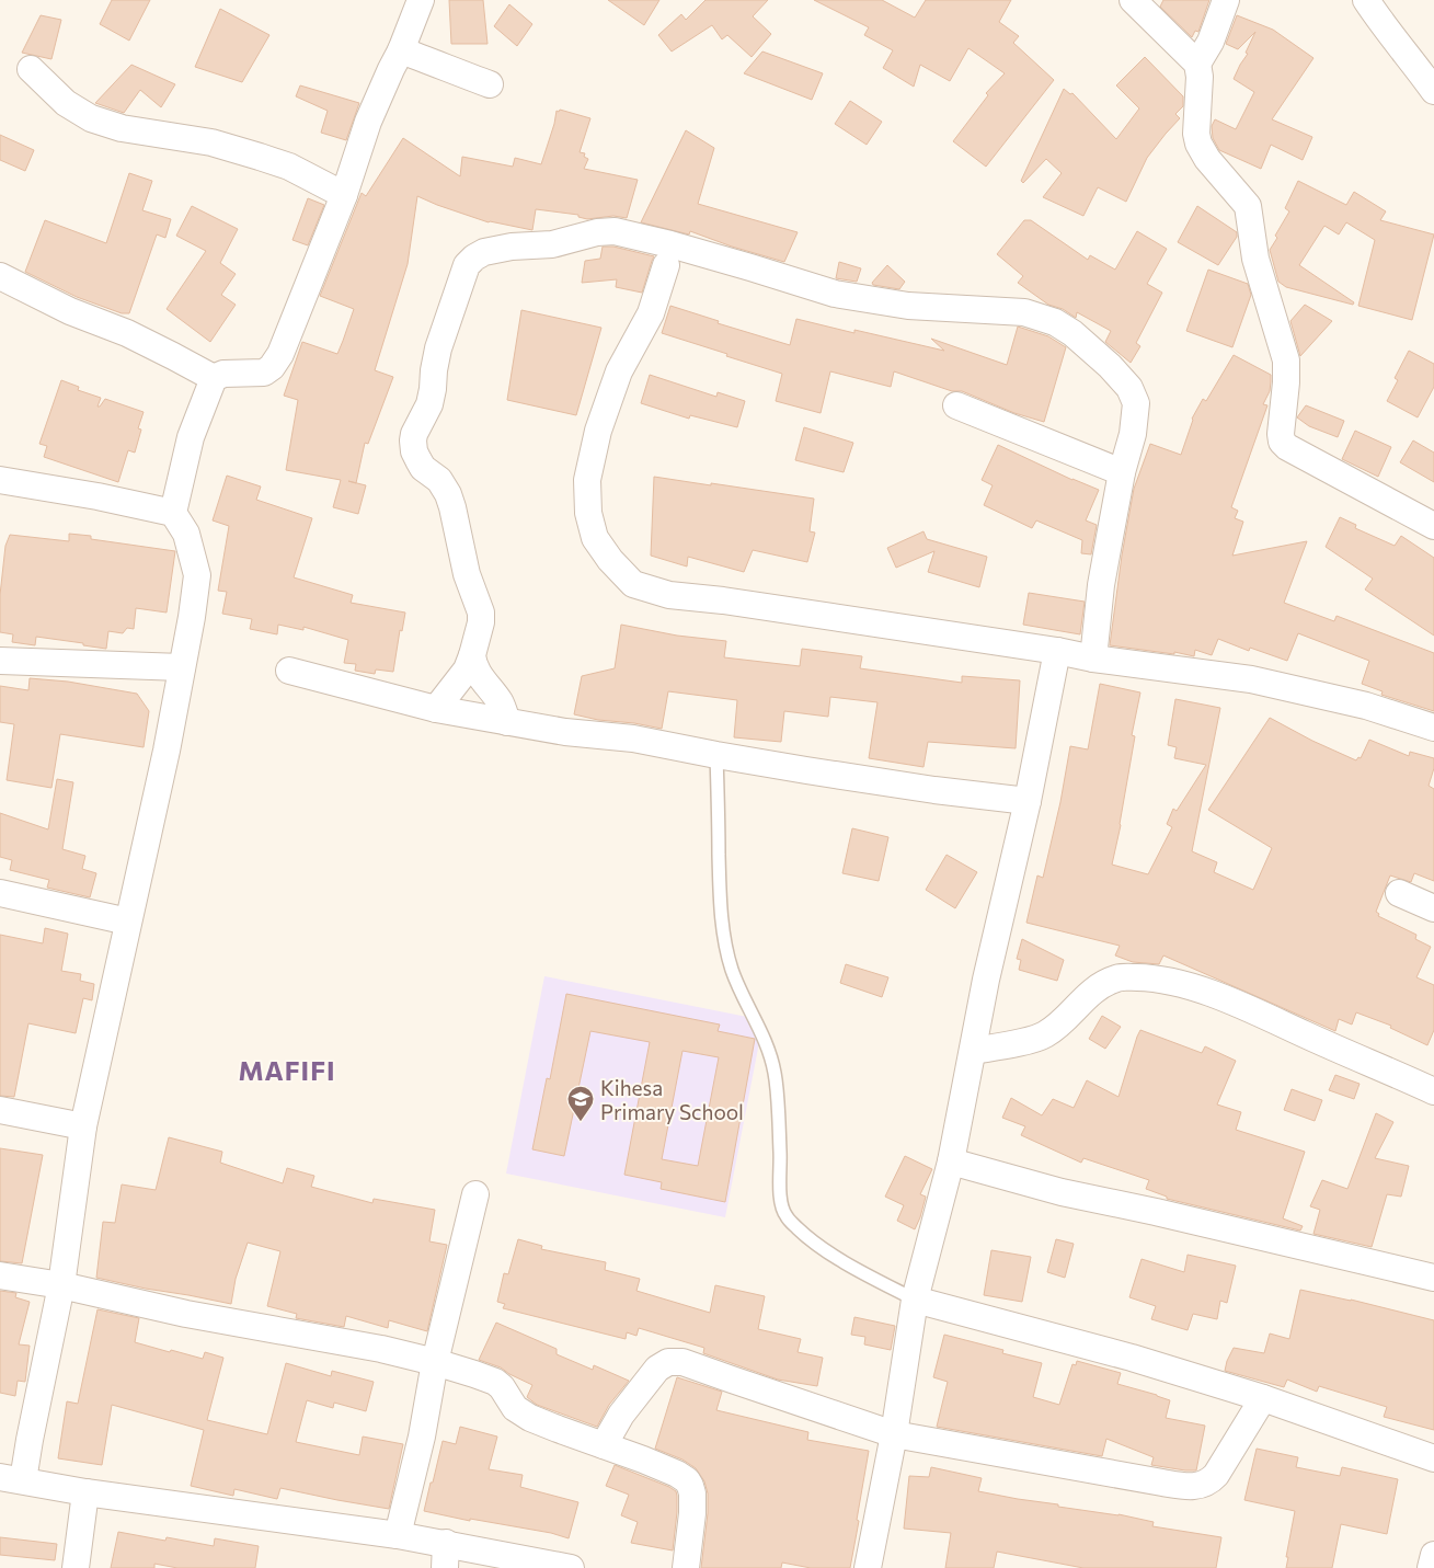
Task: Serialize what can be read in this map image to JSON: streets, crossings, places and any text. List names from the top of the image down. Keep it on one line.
{"districts":["MAFIFI"],"places":{"school or university":["Kihesa Primary School"]}}
